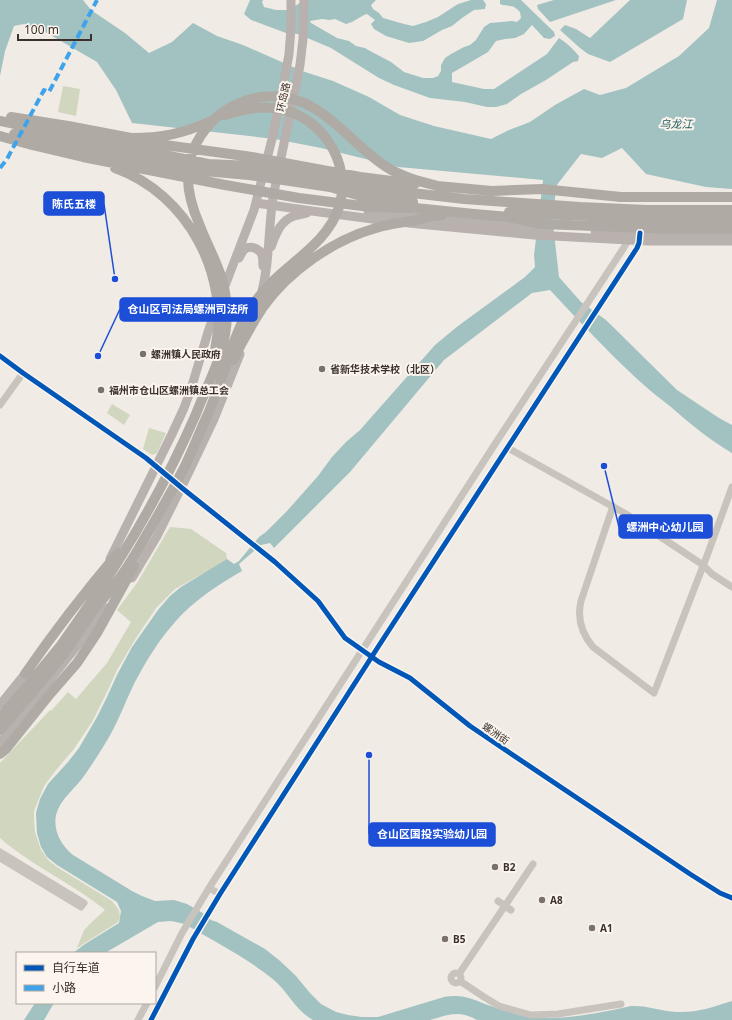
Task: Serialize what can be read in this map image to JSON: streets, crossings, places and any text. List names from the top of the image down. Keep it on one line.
{"streets":{"main road":["环岛路"],"street":["螺洲街"]},"water":["乌龙江"],"places":["陈氏五楼","螺洲镇人民政府","仓山区司法局螺洲司法所","省新华技术学校（北区）","福州市仓山区螺洲镇总工会","螺洲中心幼儿园","仓山区国投实验幼儿园","B2","A8","A1","B5"],"legend":["自行车道","小路"],"scale_bar":"100 m"}
